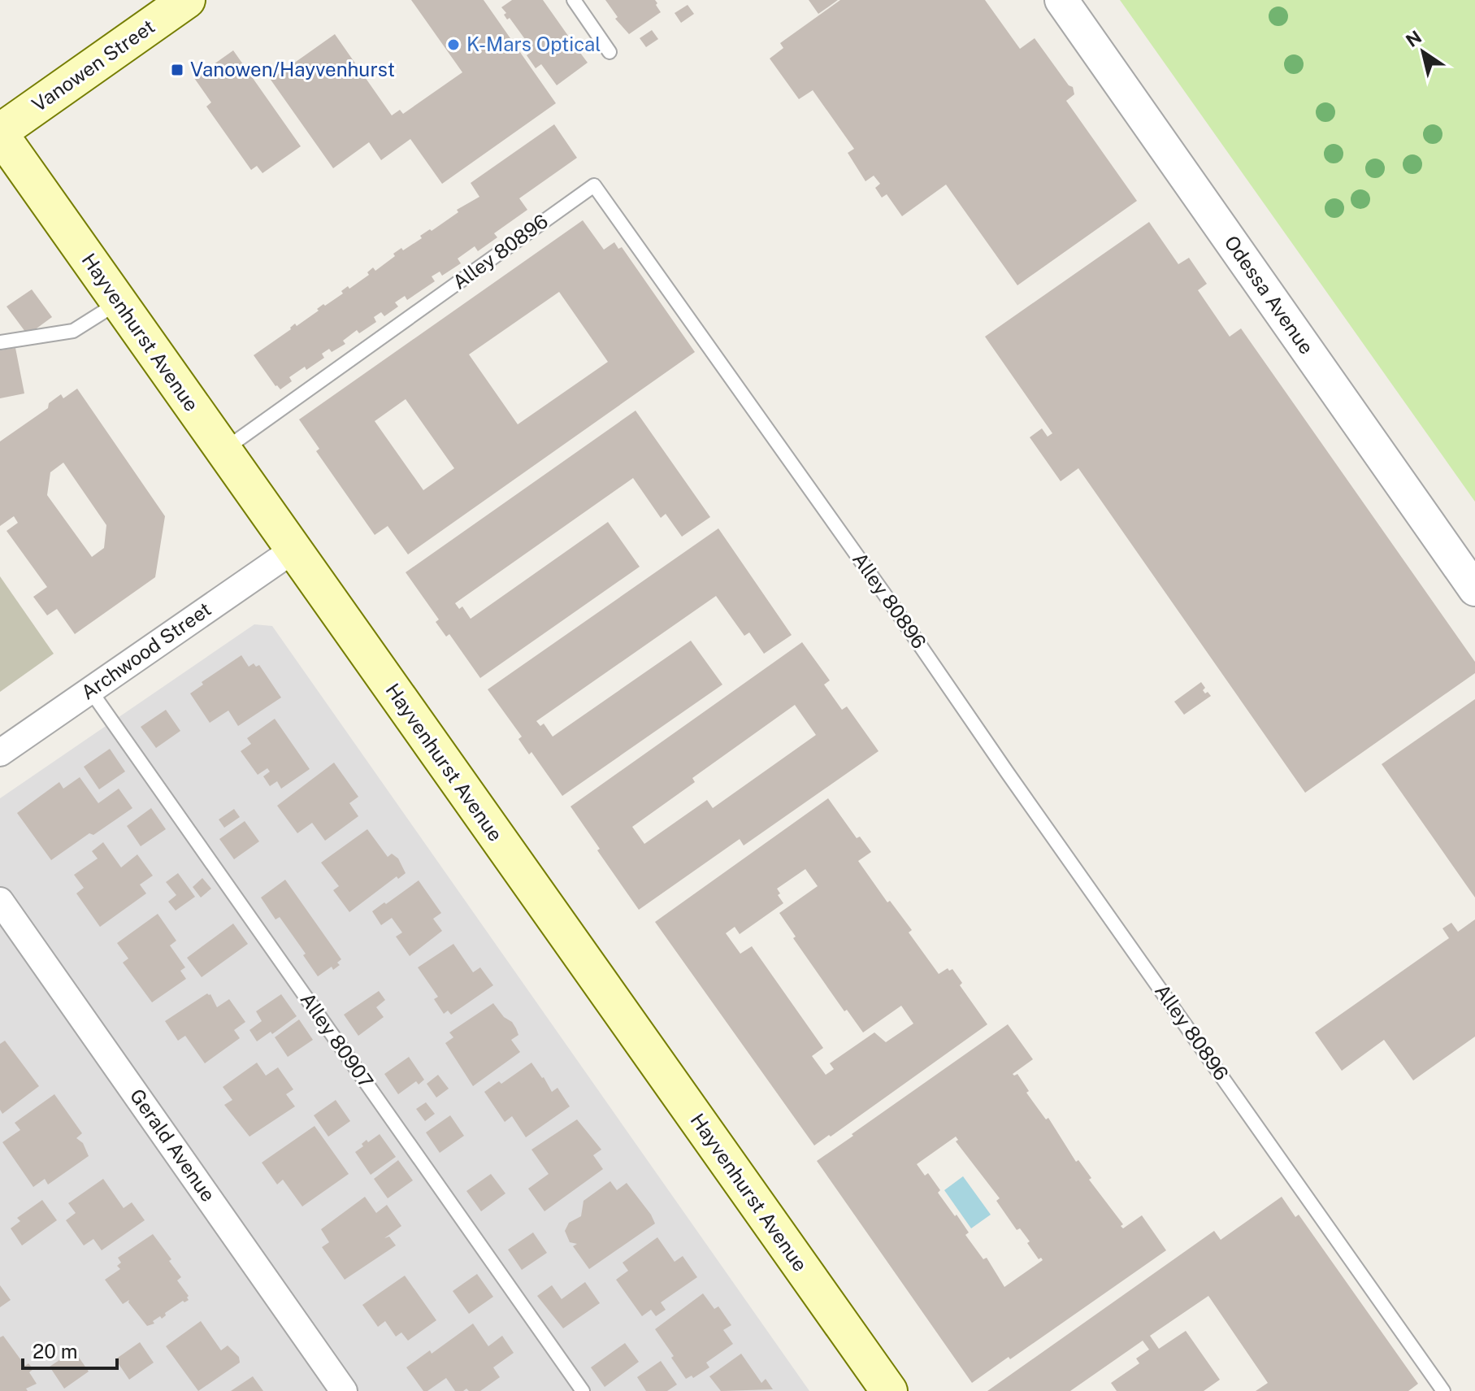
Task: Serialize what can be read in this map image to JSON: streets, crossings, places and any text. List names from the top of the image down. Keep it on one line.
{"streets":{"main road":["Vanowen Street","Hayvenhurst Avenue"],"street":["Odessa Avenue","Archwood Street","Gerald Avenue"],"lane":["Alley 80896","Alley 80907"]},"crossings":[["Vanowen Street","Hayvenhurst Avenue"],["Alley 80896","Hayvenhurst Avenue"],["Hayvenhurst Avenue","Archwood Street"],["Archwood Street","Alley 80907"]],"places":{"other":["K-Mars Optical"],"transit":["Vanowen/Hayvenhurst"]},"scale_bar":"20 m","north":"top left"}
